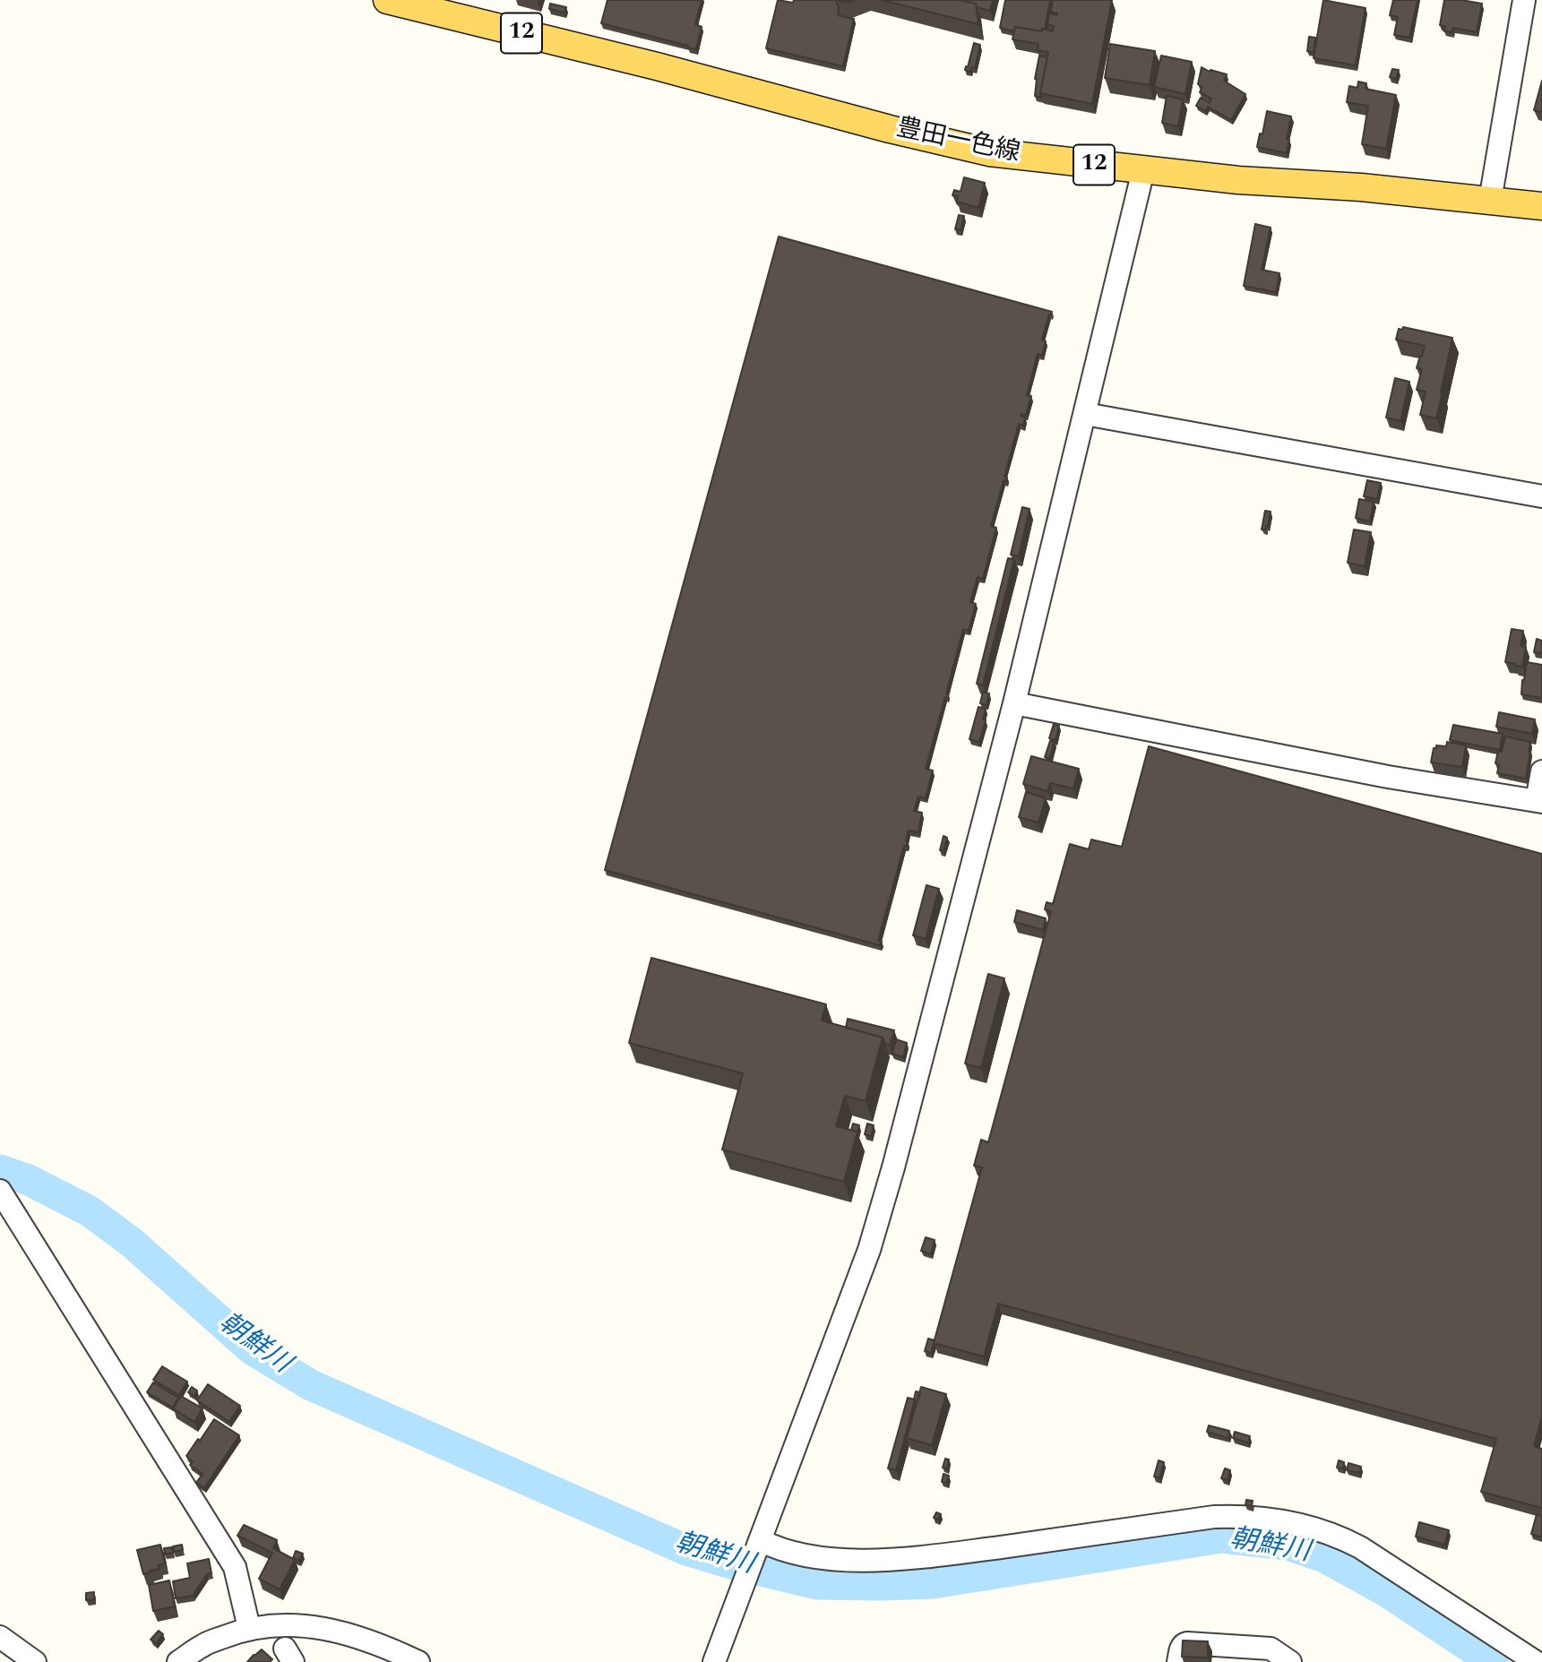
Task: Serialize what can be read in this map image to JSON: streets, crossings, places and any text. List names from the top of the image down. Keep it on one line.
{"streets":{"main road":["12","豊田一色線"]},"water":["朝鮮川"]}
